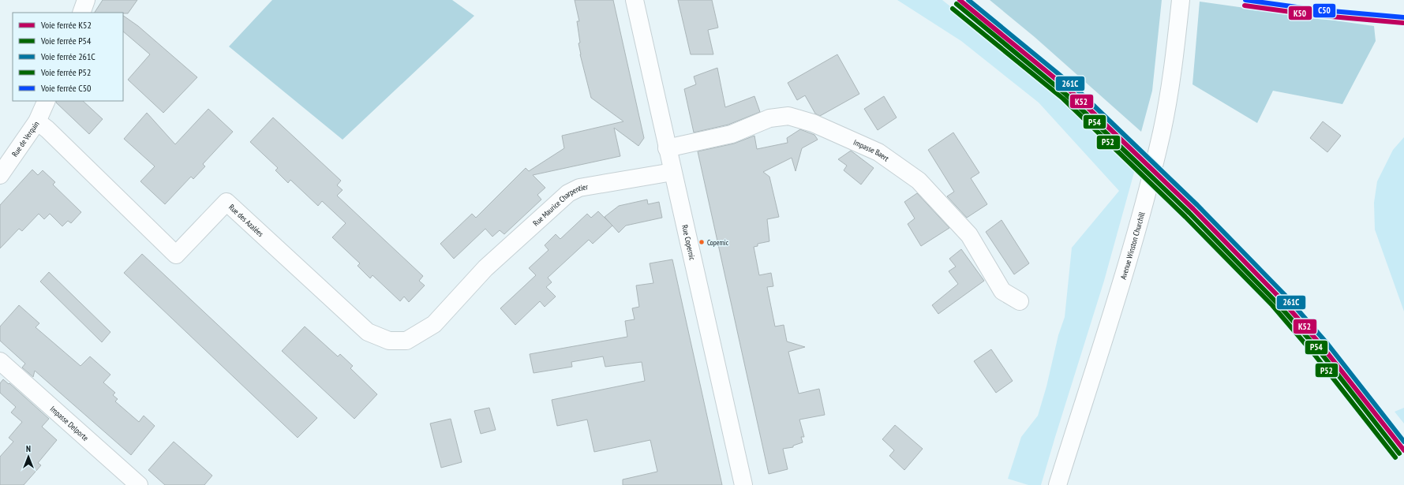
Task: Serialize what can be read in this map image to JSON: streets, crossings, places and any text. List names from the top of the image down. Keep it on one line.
{"streets":{"street":["Rue de Verquin","Impasse Baert","Rue Maurice Charpentier","Rue des Azalées","Rue Copernic","Avenue Winston Churchill","Impasse Delporte"]},"crossings":[["Rue de Verquin","Rue des Azalées"],["Impasse Baert","Rue Copernic"],["Rue Maurice Charpentier","Rue des Azalées"],["Rue Maurice Charpentier","Rue Copernic"]],"places":["Copernic"],"lines":["rail line K52","rail line 261C","rail line C50","rail line P54","transit line K50","rail line P52"],"legend":["Voie ferrée K52","Voie ferrée P54","Voie ferrée 261C","Voie ferrée P52","Voie ferrée C50"],"north":"top"}
